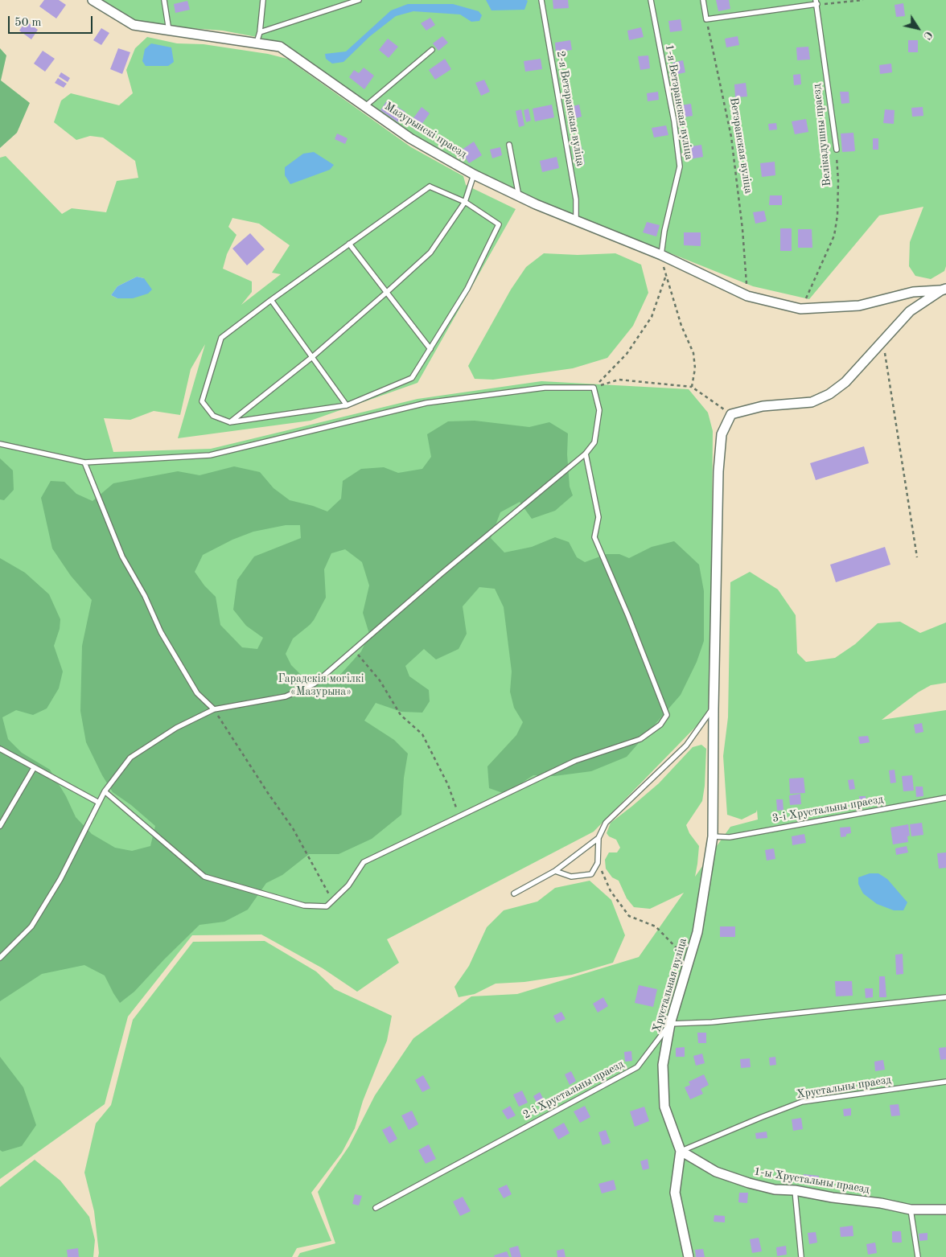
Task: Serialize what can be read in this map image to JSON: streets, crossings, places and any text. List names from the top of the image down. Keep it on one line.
{"streets":{"street":["Мазурынскі праезд","Хрустальная вуліца","1-ы Хрустальны праезд"],"lane":["1-я Ветэранская вуліца","2-я Ветэранская вуліца","Велікадушны праезд","3-і Хрустальны праезд","Хрустальны праезд","2-і Хрустальны праезд"],"path":["Ветэранская вуліца"]},"crossings":[["1-я Ветэранская вуліца","Мазурынскі праезд"],["2-я Ветэранская вуліца","Мазурынскі праезд"],["Мазурынскі праезд","Велікадушны праезд"],["Мазурынскі праезд","Ветэранская вуліца"],["3-і Хрустальны праезд","Хрустальная вуліца"],["Хрустальная вуліца","Хрустальны праезд"],["Хрустальная вуліца","2-і Хрустальны праезд"],["Хрустальная вуліца","1-ы Хрустальны праезд"],["Хрустальны праезд","1-ы Хрустальны праезд"]],"parks":["Гарадскія могілкі «Мазурына»"],"scale_bar":"50 m","north":"bottom right"}
